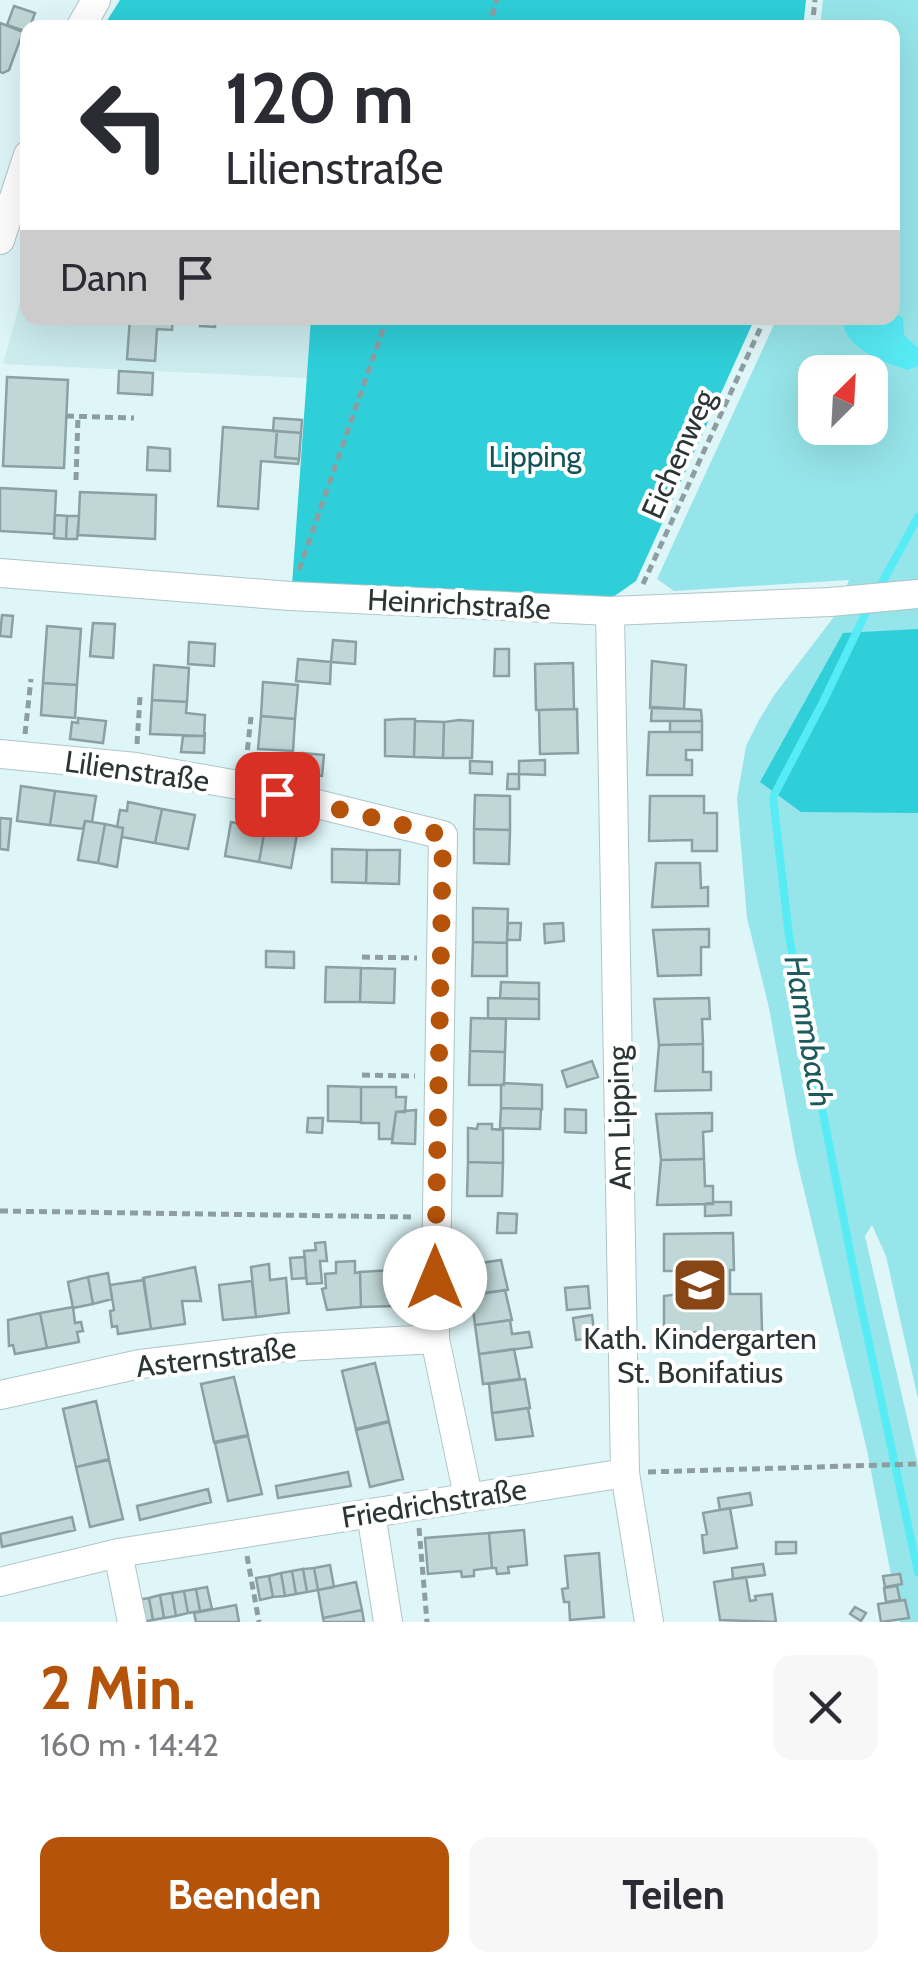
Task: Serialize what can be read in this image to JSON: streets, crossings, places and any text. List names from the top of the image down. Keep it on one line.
{"streets":{"street":["Heinrichstraße","Lilienstraße","Am Lipping","Asternstraße","Friedrichstraße"],"path":["Eichenweg"]},"crossings":[["Eichenweg","Heinrichstraße"],["Eichenweg","Am Lipping"],["Heinrichstraße","Am Lipping"],["Lilienstraße","Asternstraße"],["Lilienstraße","Friedrichstraße"],["Am Lipping","Friedrichstraße"]],"water":["Hammbach"],"parks":["Lipping"],"places":{"school or university":["Kath. Kindergarten St. Bonifatius"]},"north":"top right","page":{"turn":["120 m","Lilienstraße"],"then":"Dann","heading":["2 Min.","160 m · 14:42"],"buttons":["Beenden","Teilen"]}}
